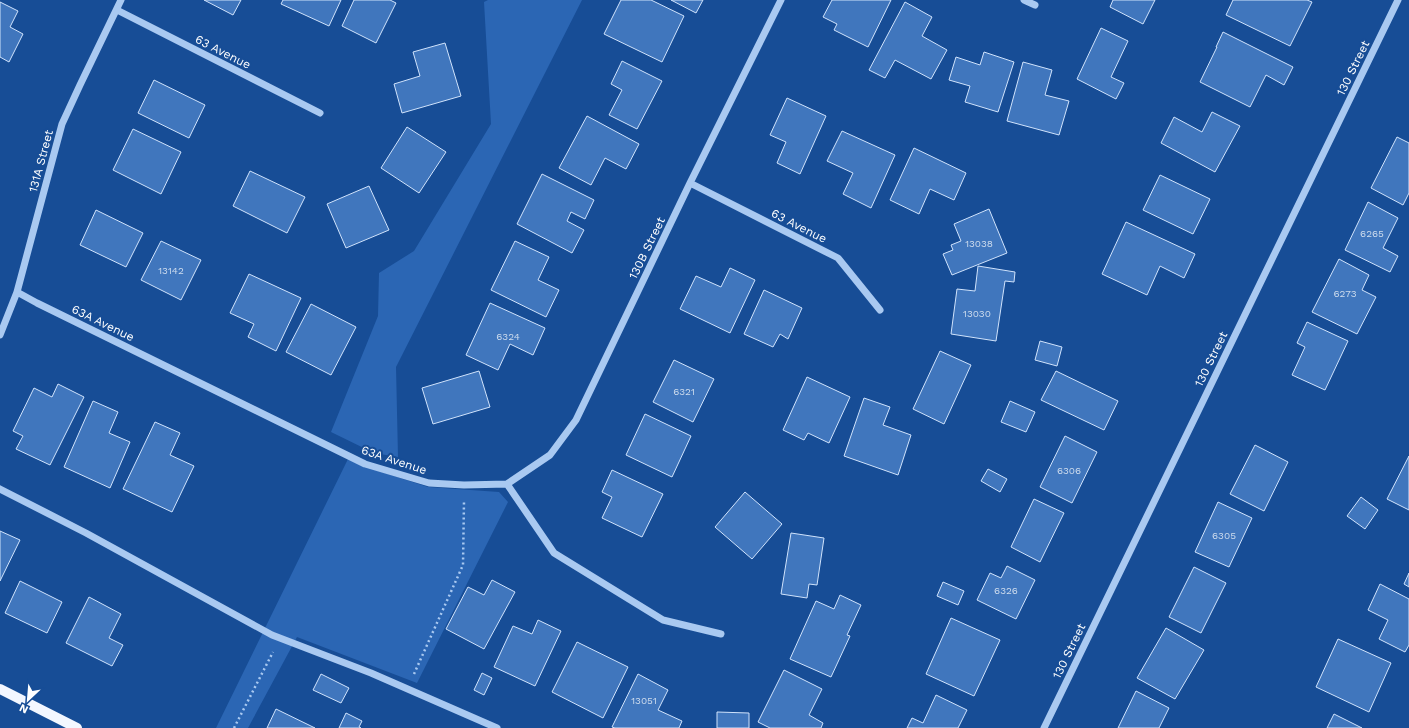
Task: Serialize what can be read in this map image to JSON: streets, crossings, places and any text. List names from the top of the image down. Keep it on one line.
{"streets":{"street":["63 Avenue","130 Street","131A Street","130B Street","63A Avenue"]},"crossings":[["63 Avenue","131A Street"],["63 Avenue","130B Street"],["131A Street","63A Avenue"],["130B Street","63A Avenue"]],"house_numbers":["6265","13038","13142","6273","13030","6324","6321","6306","6305","6326","13051"],"north":"bottom left"}
